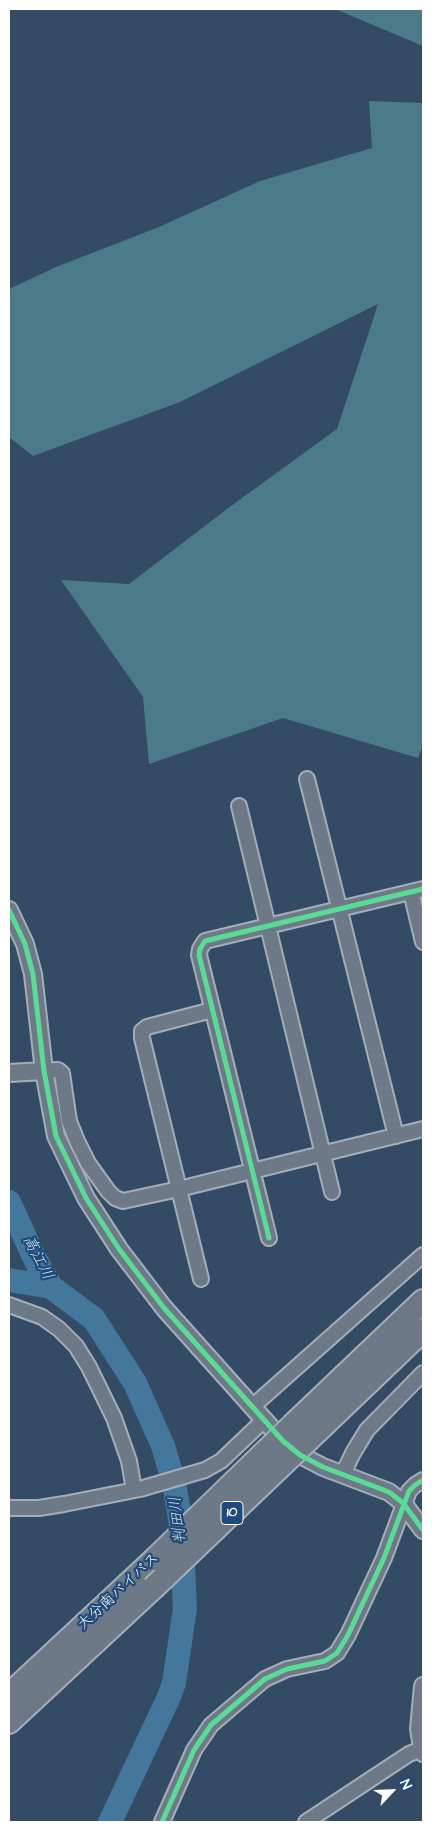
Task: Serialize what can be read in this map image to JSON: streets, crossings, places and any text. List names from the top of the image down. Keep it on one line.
{"streets":{"highway":["10","大分南バイパス"]},"water":["高江川","判田川"],"north":"top right"}
